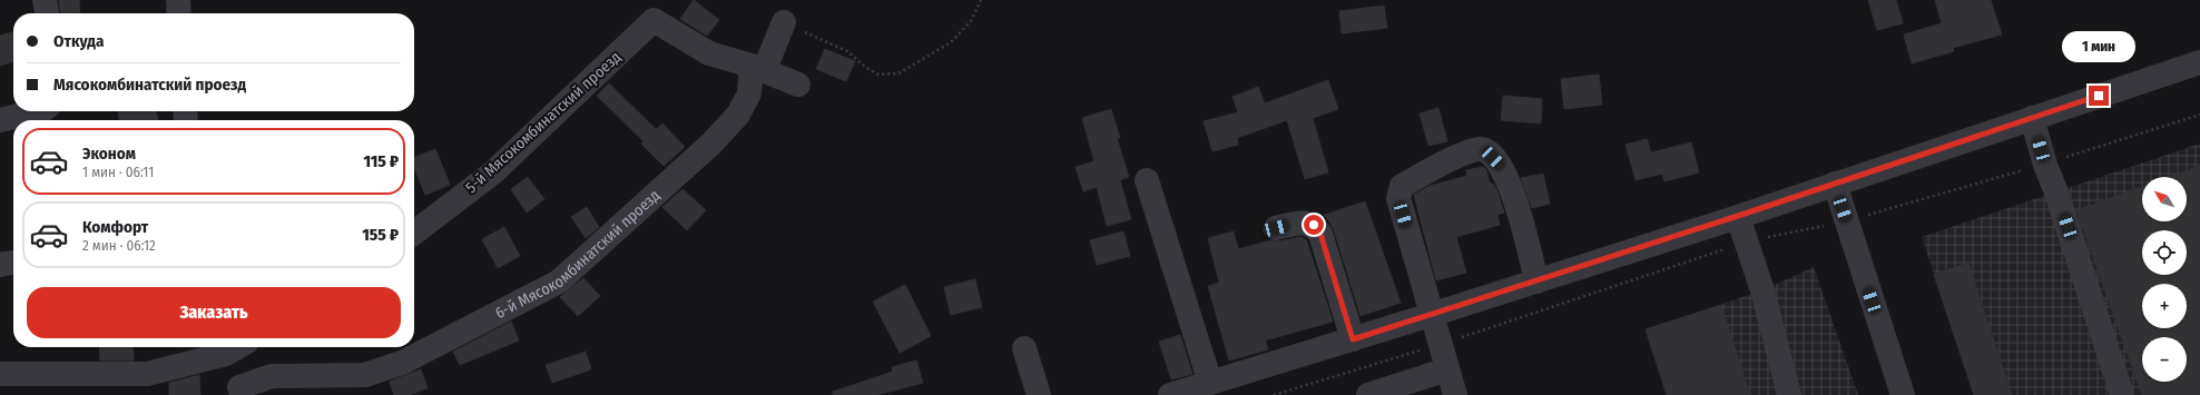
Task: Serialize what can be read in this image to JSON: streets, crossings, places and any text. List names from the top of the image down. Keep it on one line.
{"streets":{"street":["5-й Мясокомбинатский проезд","6-й Мясокомбинатский проезд"]},"crossings":[["5-й Мясокомбинатский проезд","6-й Мясокомбинатский проезд"]],"north":"top left","page":{"banner":["Откуда","Мясокомбинатский проезд"],"bubble":"1 мин","list":[{"name":"Эконом","note":"1 мин · 06:11","value":"115 ₽"},{"name":"Комфорт","note":"2 мин · 06:12","value":"155 ₽"}],"map_buttons":["+","−"],"buttons":"Заказать"}}
